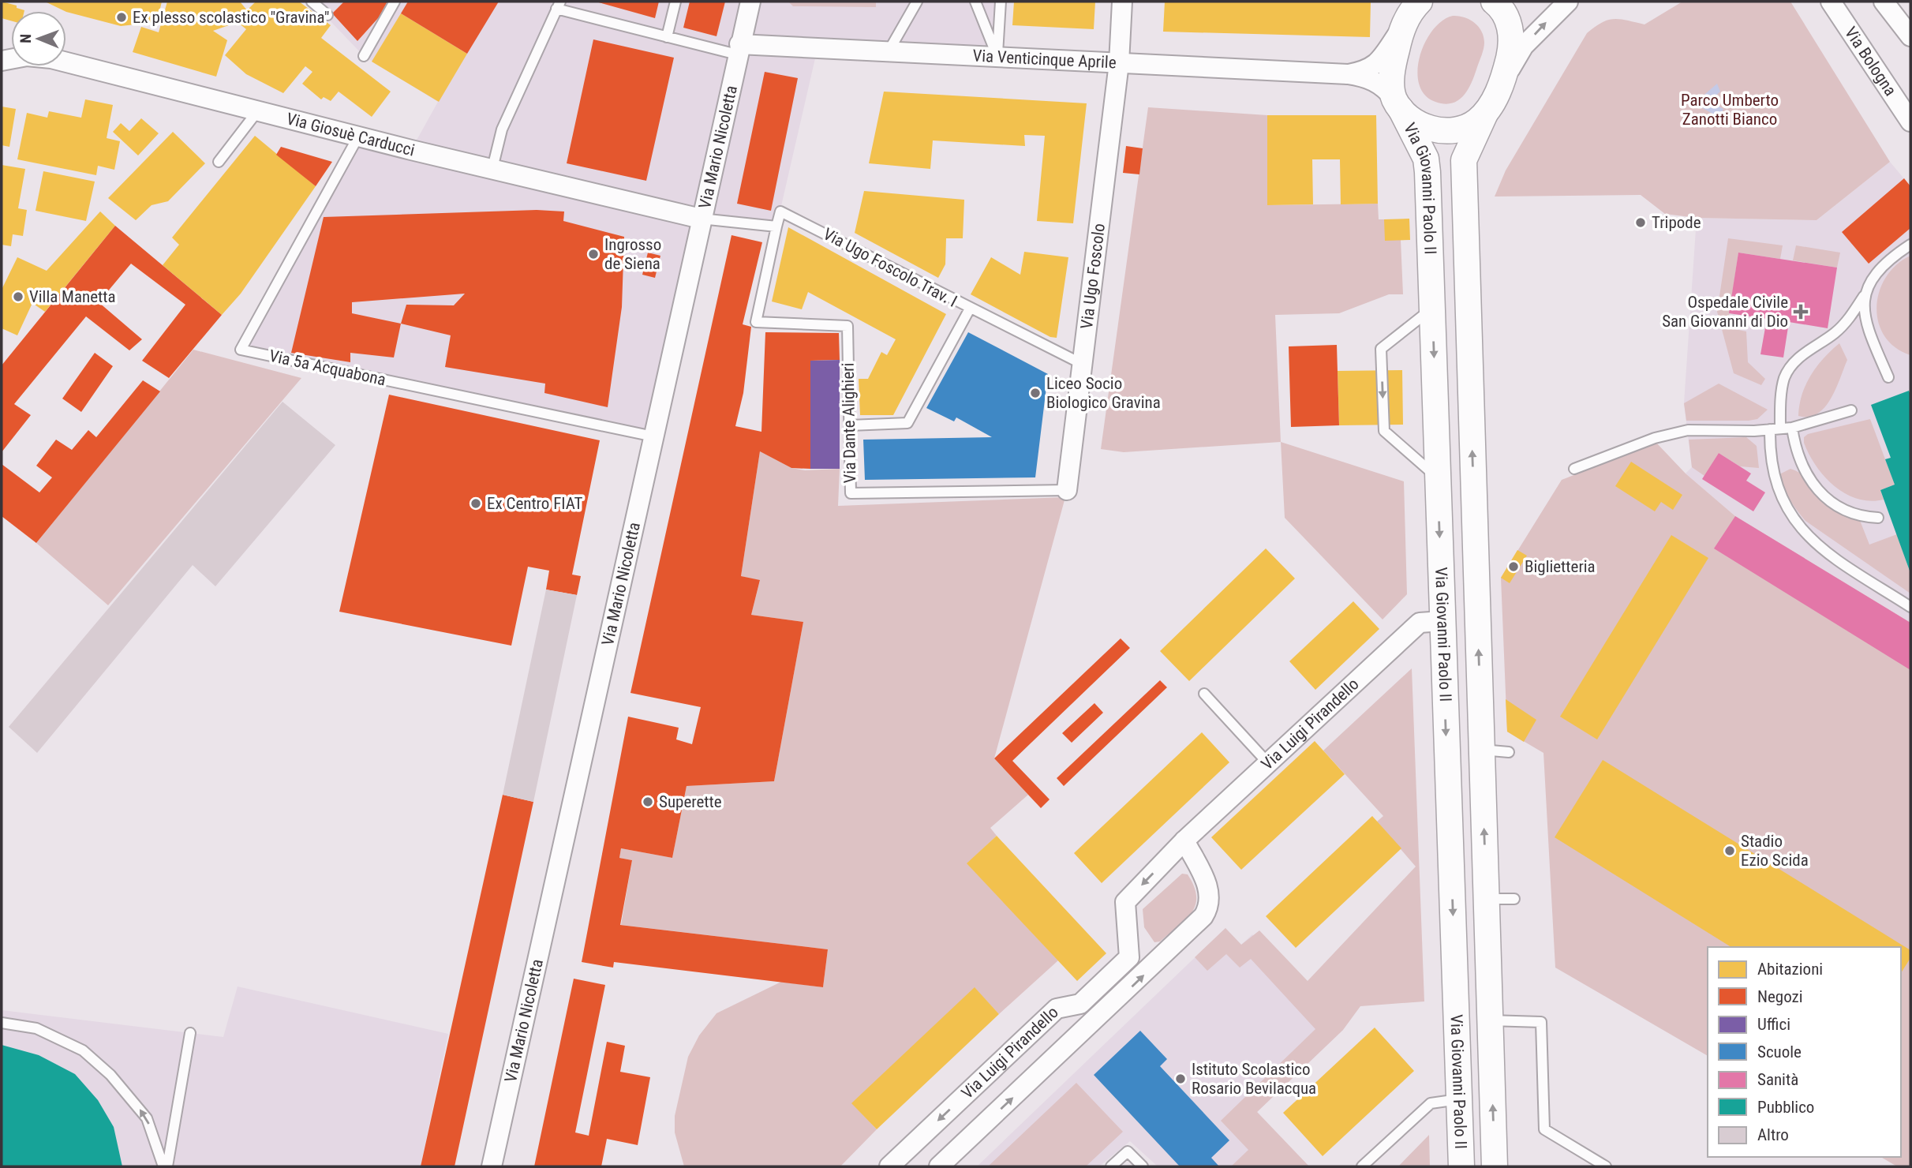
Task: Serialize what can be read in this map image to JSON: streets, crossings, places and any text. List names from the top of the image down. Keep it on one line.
{"streets":{"street":["Via Venticinque Aprile","Via Bologna","Via Giosuè Carducci","Via Mario Nicoletta","Via Giovanni Paolo II","Via Ugo Foscolo","Via Luigi Pirandello"],"lane":["Via Ugo Foscolo Trav. I","Via 5a Acquabona","Via Dante Alighieri"]},"crossings":[["Via Venticinque Aprile","Via Mario Nicoletta"],["Via Venticinque Aprile","Via Ugo Foscolo"],["Via Giosuè Carducci","Via Mario Nicoletta"],["Via Giosuè Carducci","Via 5a Acquabona"],["Via Mario Nicoletta","Via 5a Acquabona"],["Via Giovanni Paolo II","Via Luigi Pirandello"],["Via Ugo Foscolo Trav. I","Via Ugo Foscolo"],["Via Ugo Foscolo Trav. I","Via Dante Alighieri"],["Via Ugo Foscolo","Via Dante Alighieri"]],"parks":["Parco Umberto Zanotti Bianco"],"places":{"other":["Ex plesso scolastico \"Gravina\"","Tripode","Ingrosso de Siena","Villa Manetta","Liceo Socio Biologico Gravina","Ex Centro FIAT","Biglietteria","Superette","Stadio Ezio Scida","Istituto Scolastico Rosario Bevilacqua"],"health":["Ospedale Civile San Giovanni di Dio"]},"legend":["Abitazioni","Negozi","Uffici","Scuole","Sanità","Pubblico","Altro"],"north":"left"}
